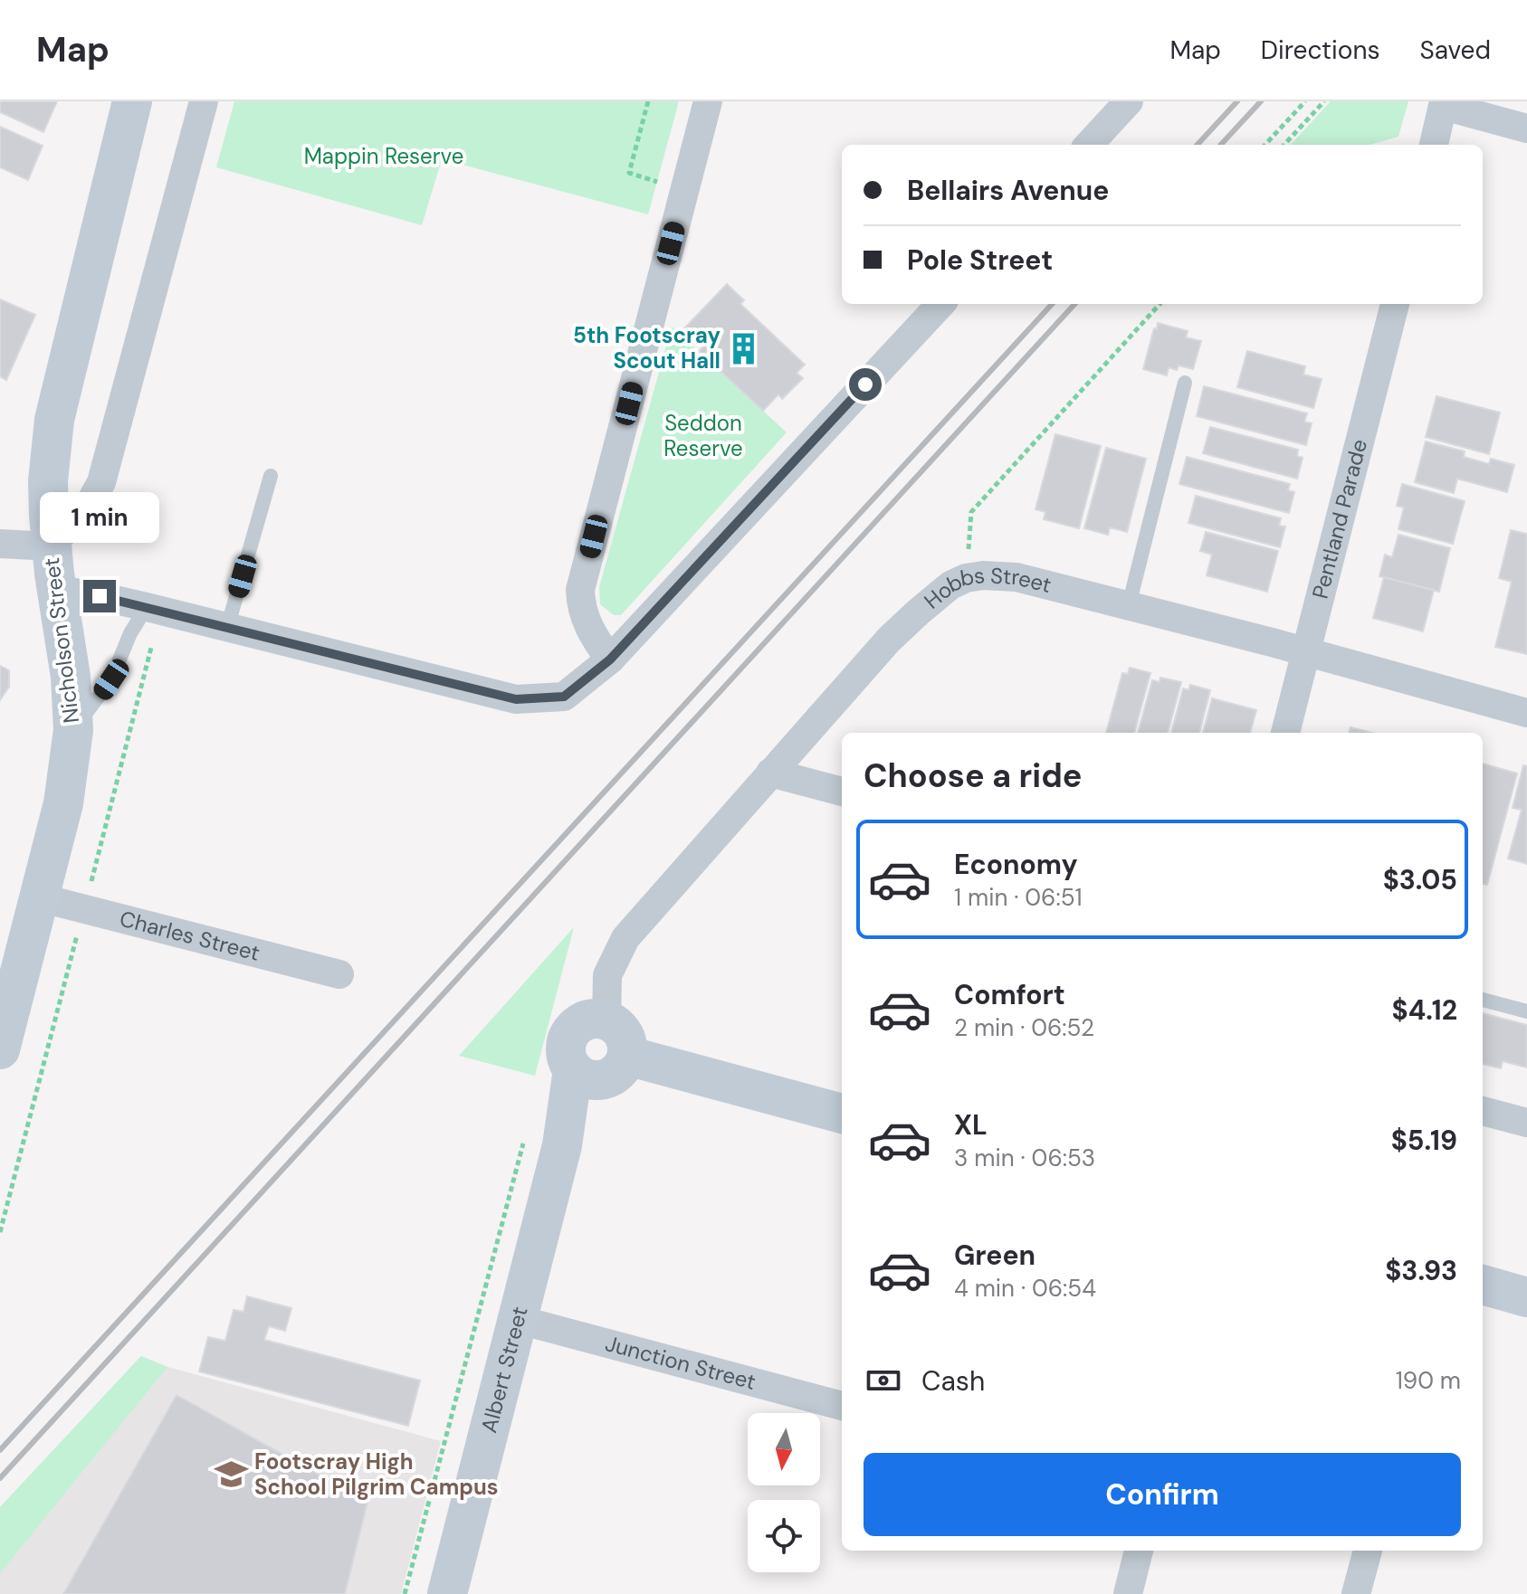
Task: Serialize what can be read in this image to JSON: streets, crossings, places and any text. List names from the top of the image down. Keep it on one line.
{"streets":{"street":["Pentland Parade","Hobbs Street","Nicholson Street","Charles Street","Junction Street","Albert Street"]},"crossings":[["Pentland Parade","Hobbs Street"],["Hobbs Street","Albert Street"],["Nicholson Street","Charles Street"],["Junction Street","Albert Street"]],"parks":["Mappin Reserve","Seddon Reserve"],"places":{"building":["5th Footscray Scout Hall"],"school or university":["Footscray High School Pilgrim Campus"]},"north":"bottom","page":{"header":"Map","nav":["Map","Directions","Saved"],"banner":["Bellairs Avenue","Pole Street"],"bubble":"1 min","heading":"Choose a ride","list":[{"name":"Economy","note":"1 min · 06:51","value":"$3.05"},{"name":"Comfort","note":"2 min · 06:52","value":"$4.12"},{"name":"XL","note":"3 min · 06:53","value":"$5.19"},{"name":"Green","note":"4 min · 06:54","value":"$3.93"}],"pay":["Cash","190 m"],"buttons":"Confirm"}}
